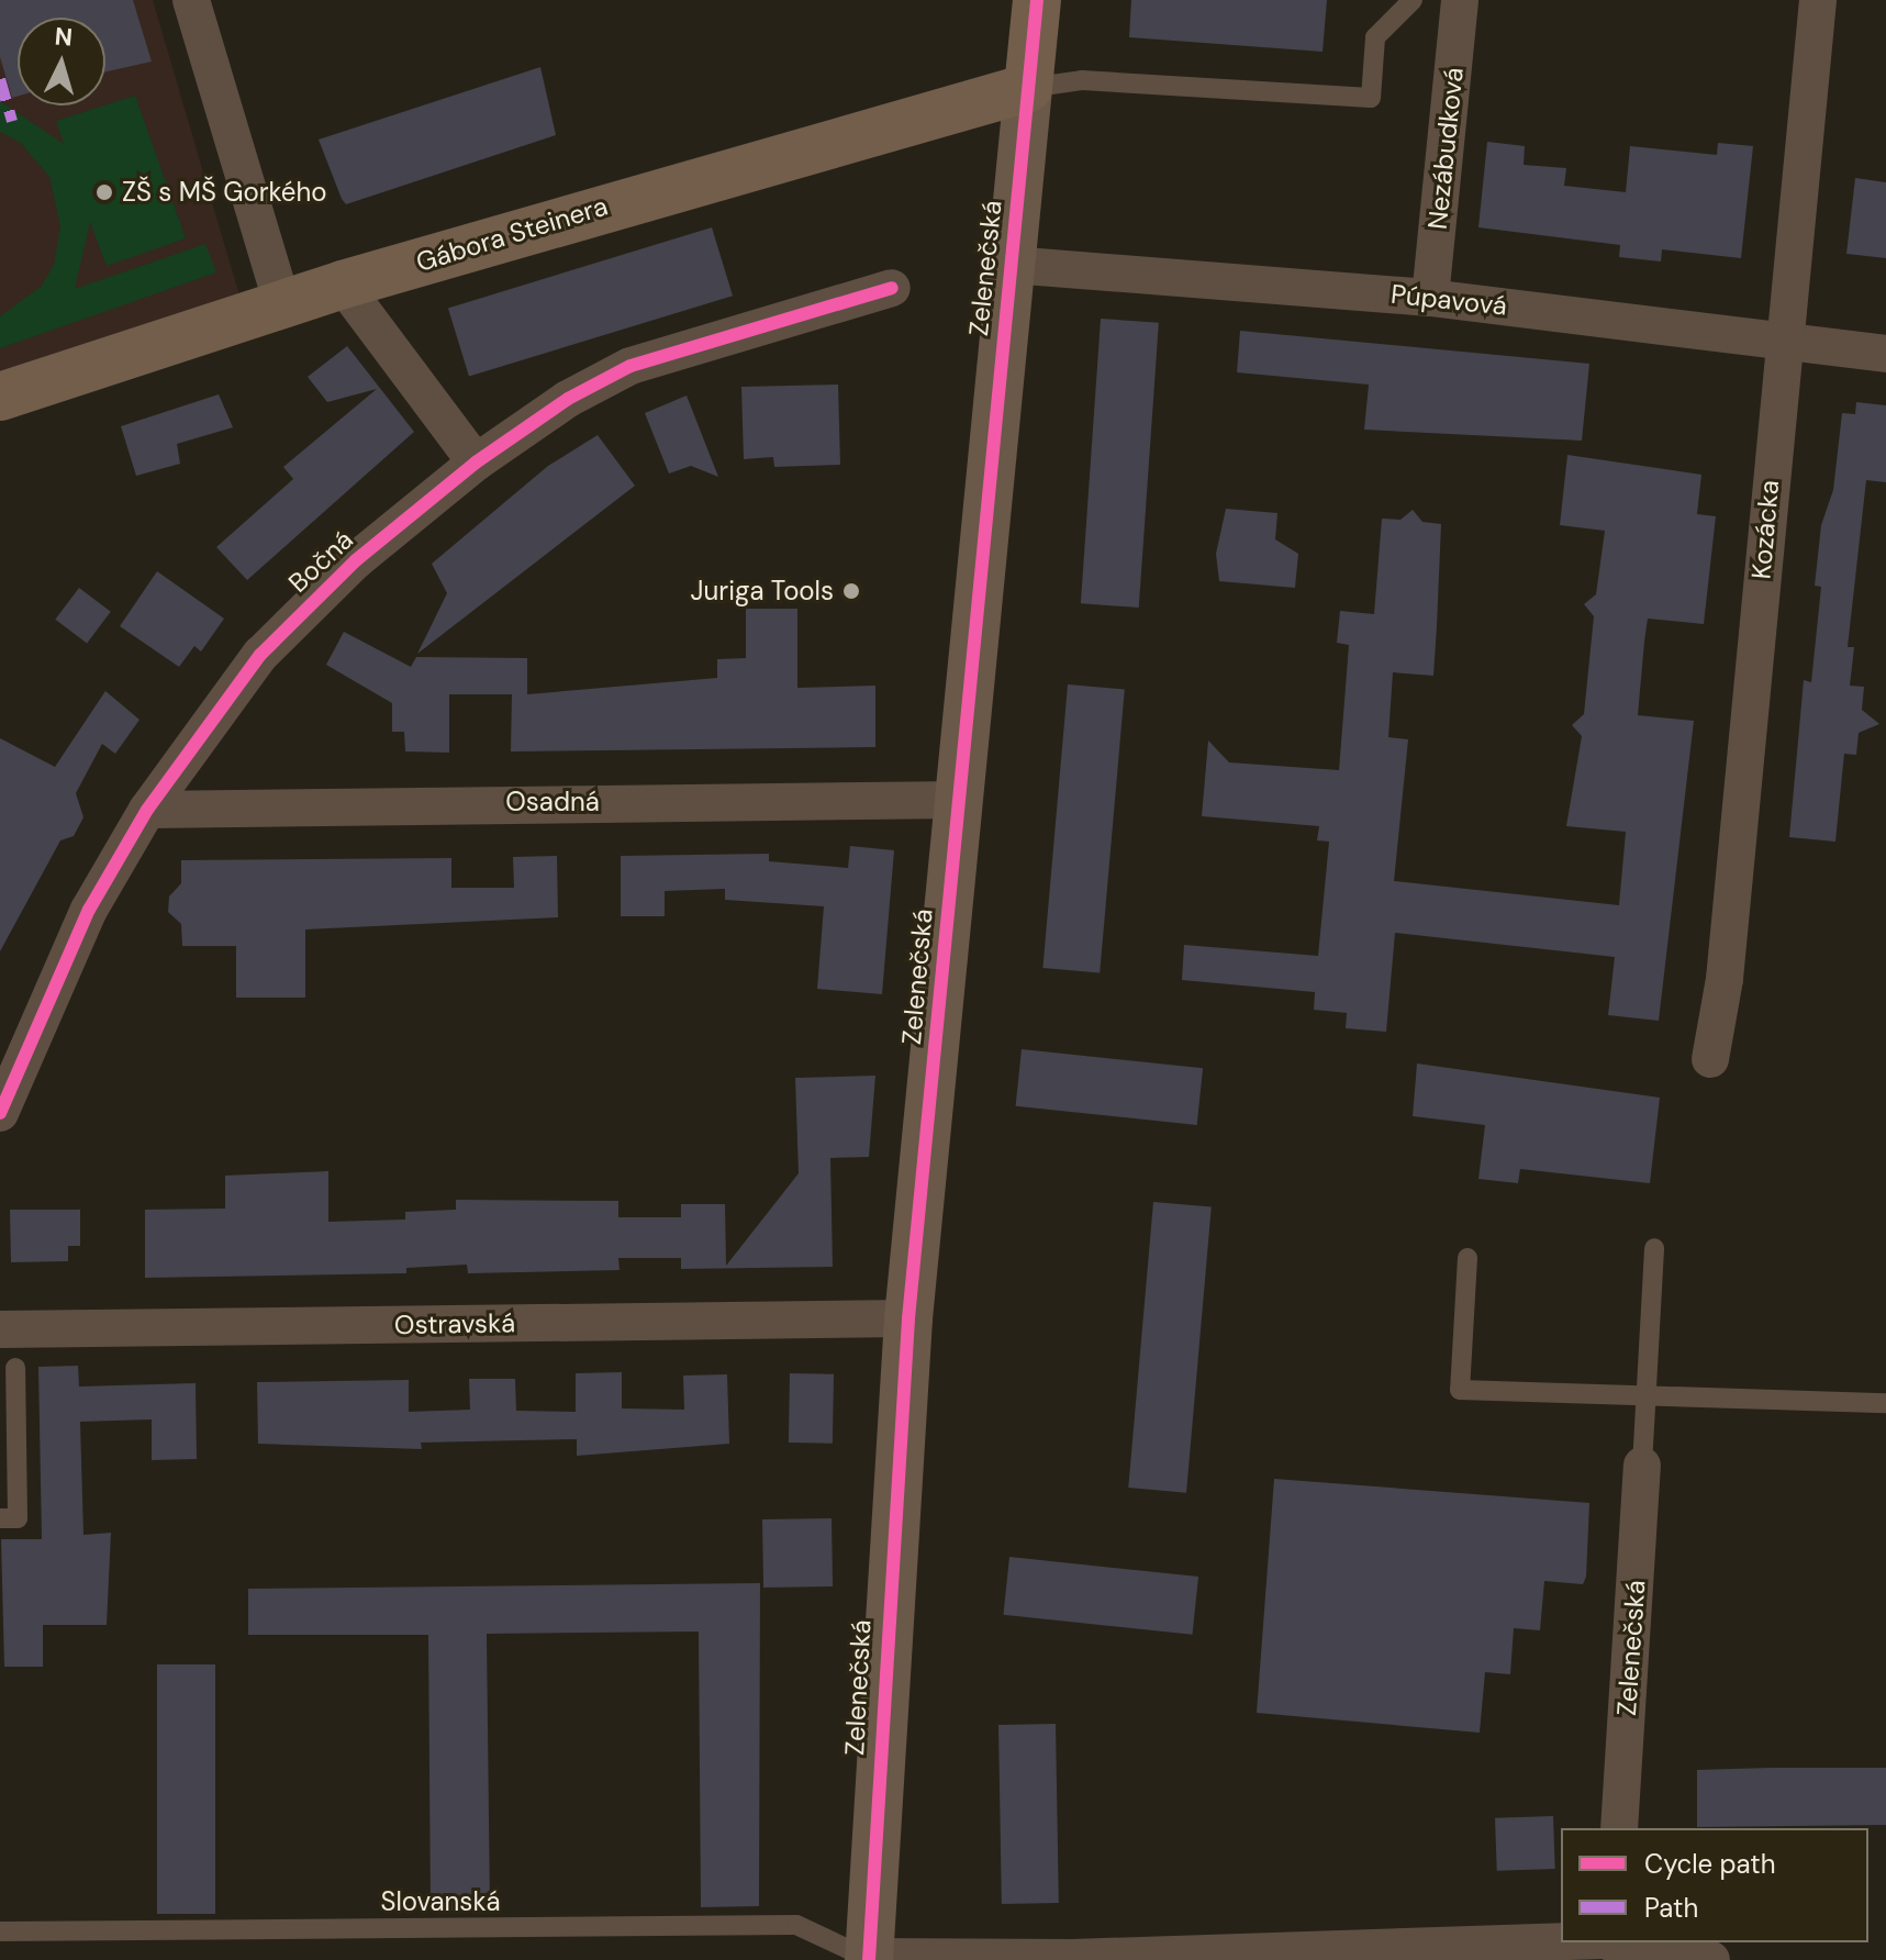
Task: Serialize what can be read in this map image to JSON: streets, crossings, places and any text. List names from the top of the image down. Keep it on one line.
{"streets":{"main road":["Gábora Steinera","Zelenečská"],"street":["Nezábudková","Púpavová","Kozácka","Bočná","Osadná","Ostravská"],"lane":["Slovanská"]},"crossings":[["Nezábudková","Púpavová"],["Gábora Steinera","Zelenečská"],["Zelenečská","Púpavová"],["Zelenečská","Osadná"],["Zelenečská","Ostravská"],["Zelenečská","Slovanská"],["Púpavová","Kozácka"],["Bočná","Osadná"]],"places":["ZŠ s MŠ Gorkého","Juriga Tools"],"legend":["Cycle path","Path"],"north":"top"}
